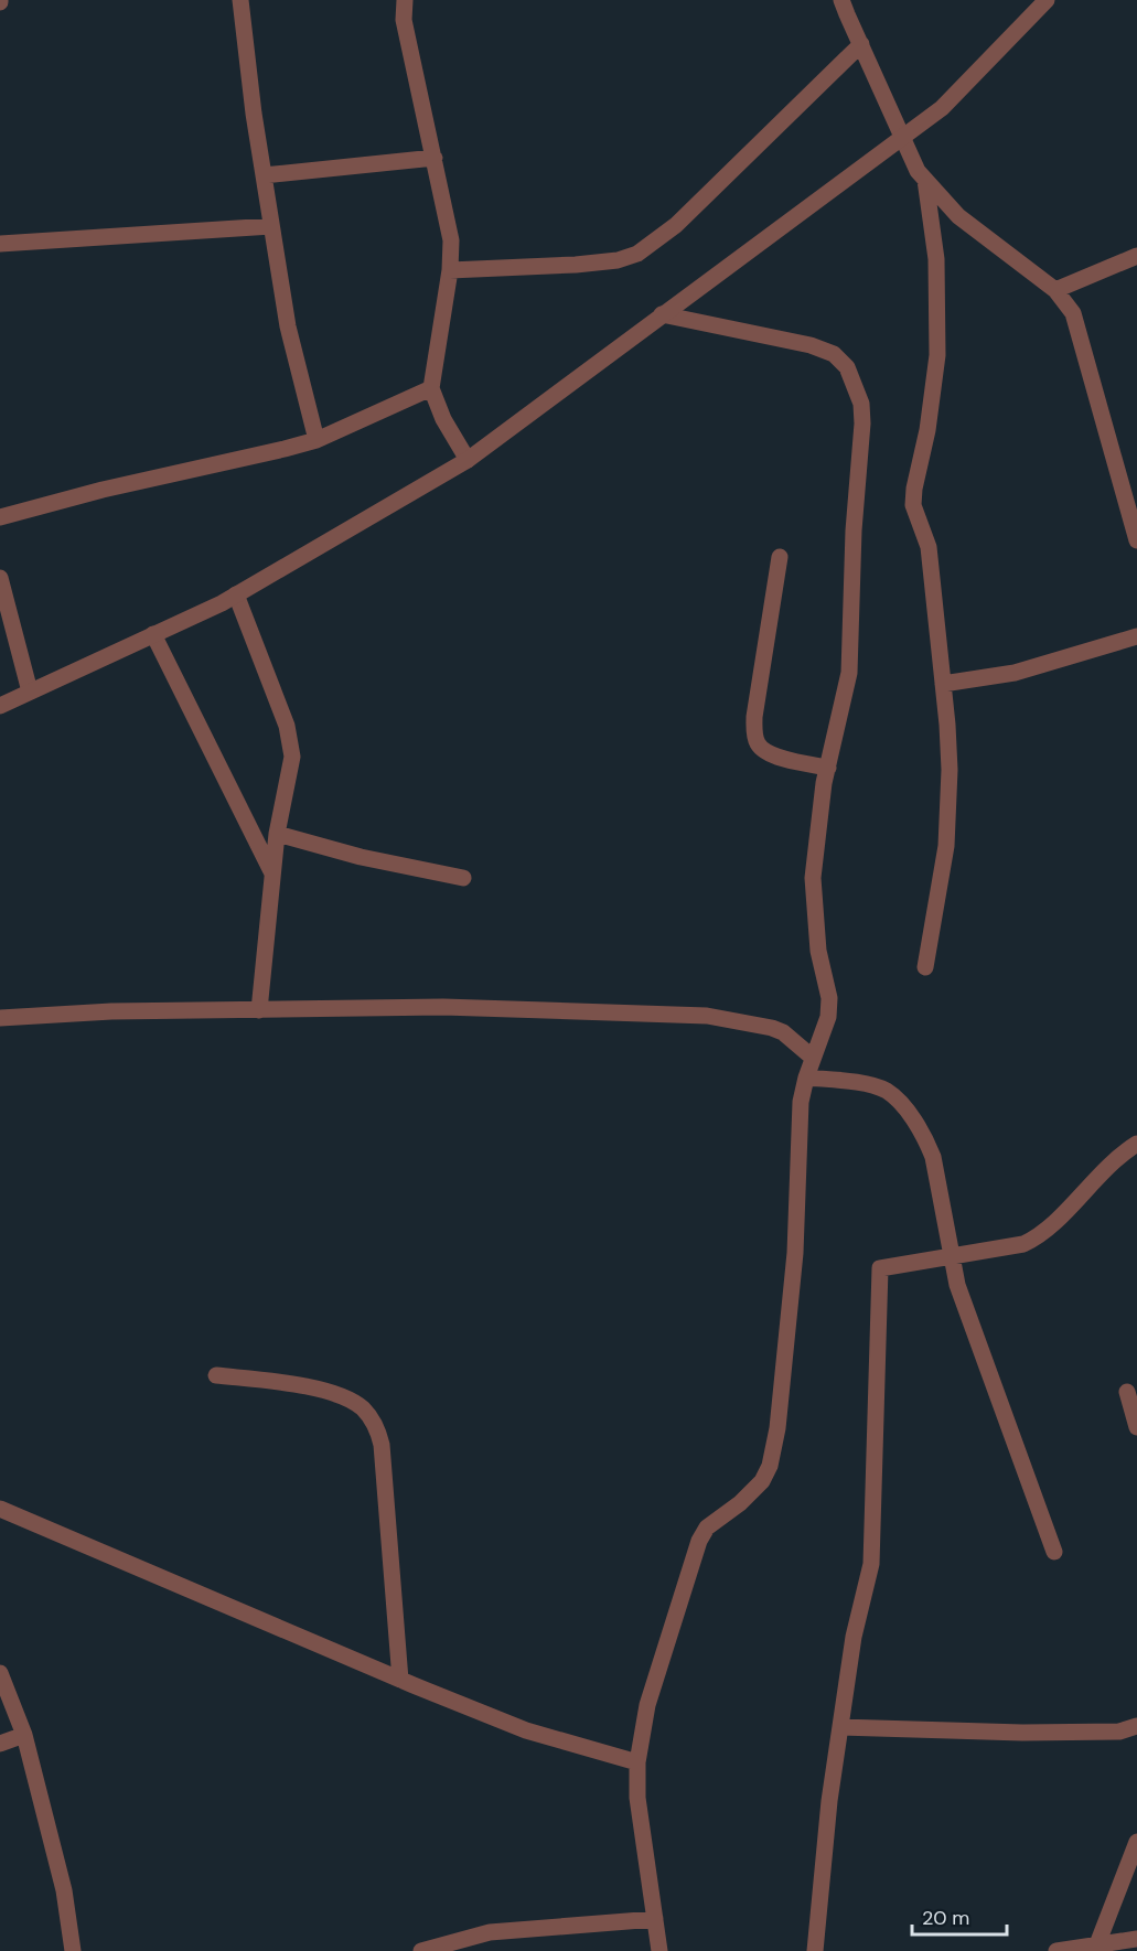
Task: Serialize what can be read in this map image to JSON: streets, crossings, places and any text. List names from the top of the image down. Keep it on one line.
{"scale_bar":"20 m"}
